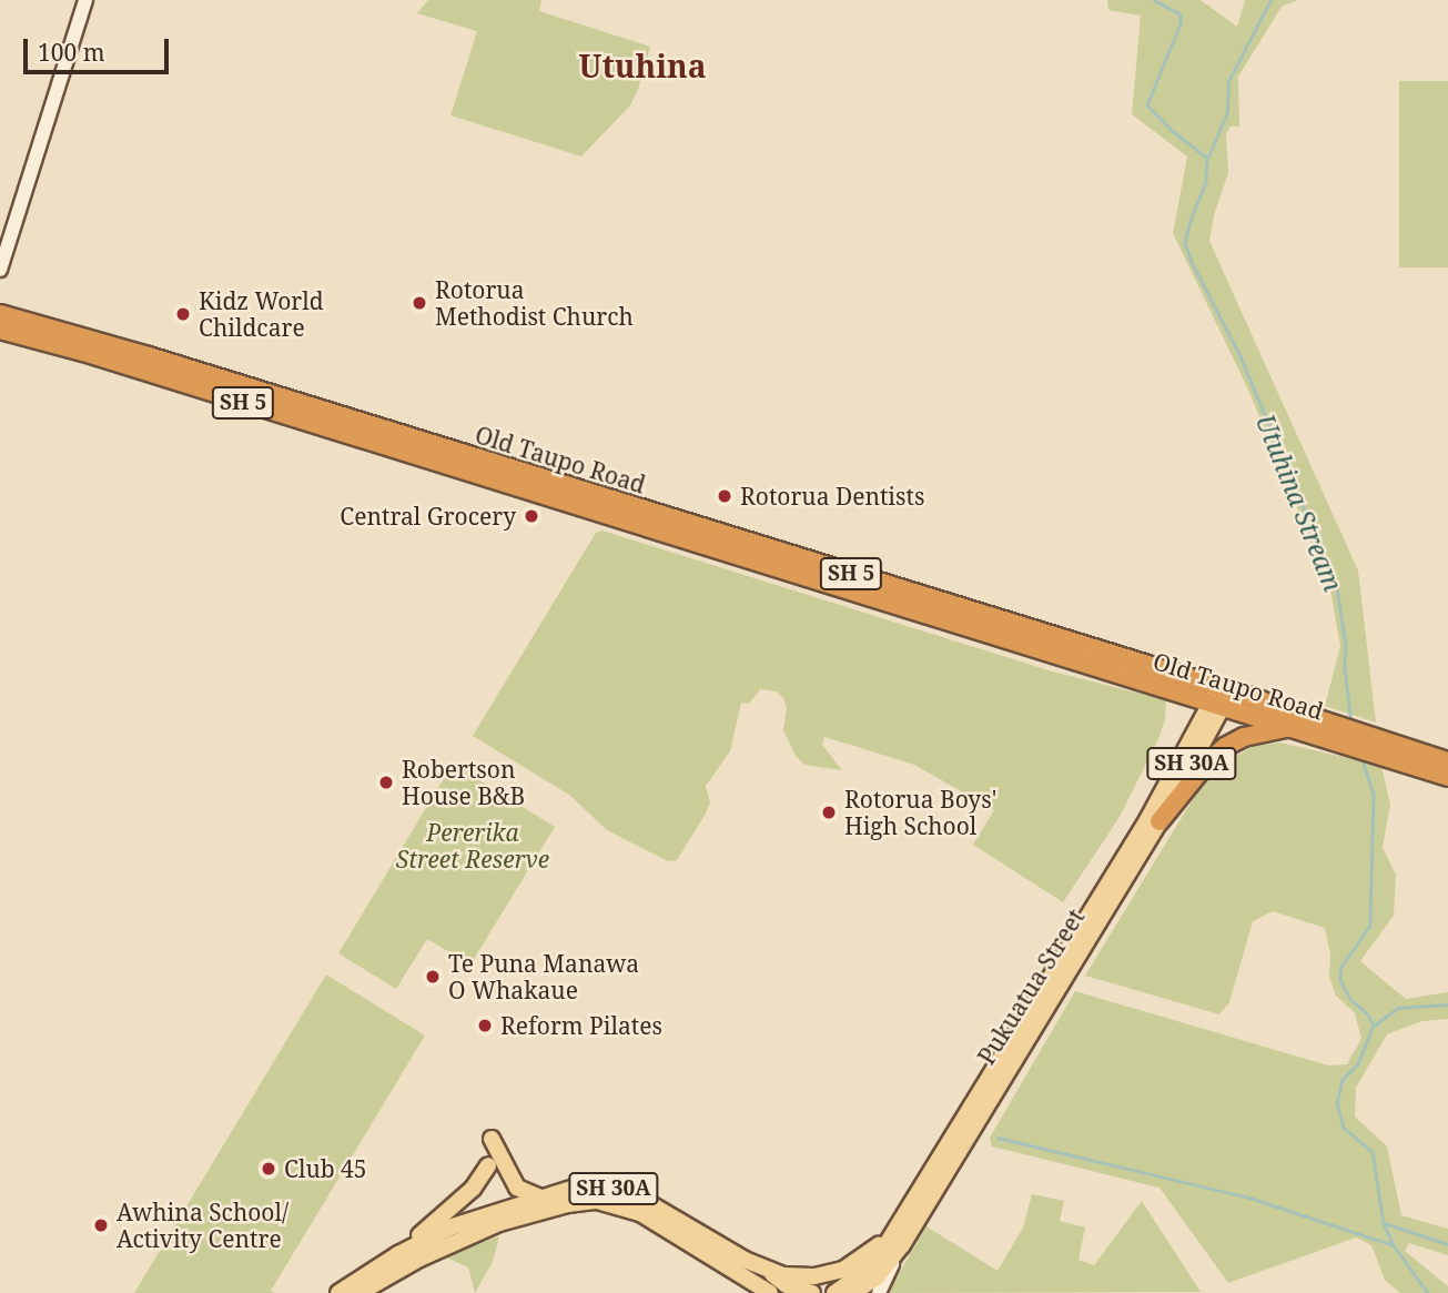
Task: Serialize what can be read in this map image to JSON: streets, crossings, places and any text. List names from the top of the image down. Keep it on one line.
{"streets":{"highway":["SH 5","Old Taupo Road"],"main road":["SH 30A","Pukuatua Street"]},"crossings":[["Old Taupo Road","Pukuatua Street"],["SH 30A","Pukuatua Street"]],"districts":["Utuhina"],"water":["Utuhina Stream"],"parks":["Pererika Street Reserve"],"places":["Rotorua Methodist Church","Kidz World Childcare","Rotorua Dentists","Central Grocery","Robertson House B&B","Rotorua Boys' High School","Te Puna Manawa O Whakaue","Reform Pilates","Club 45","Awhina School/ Activity Centre"],"scale_bar":"100 m"}
